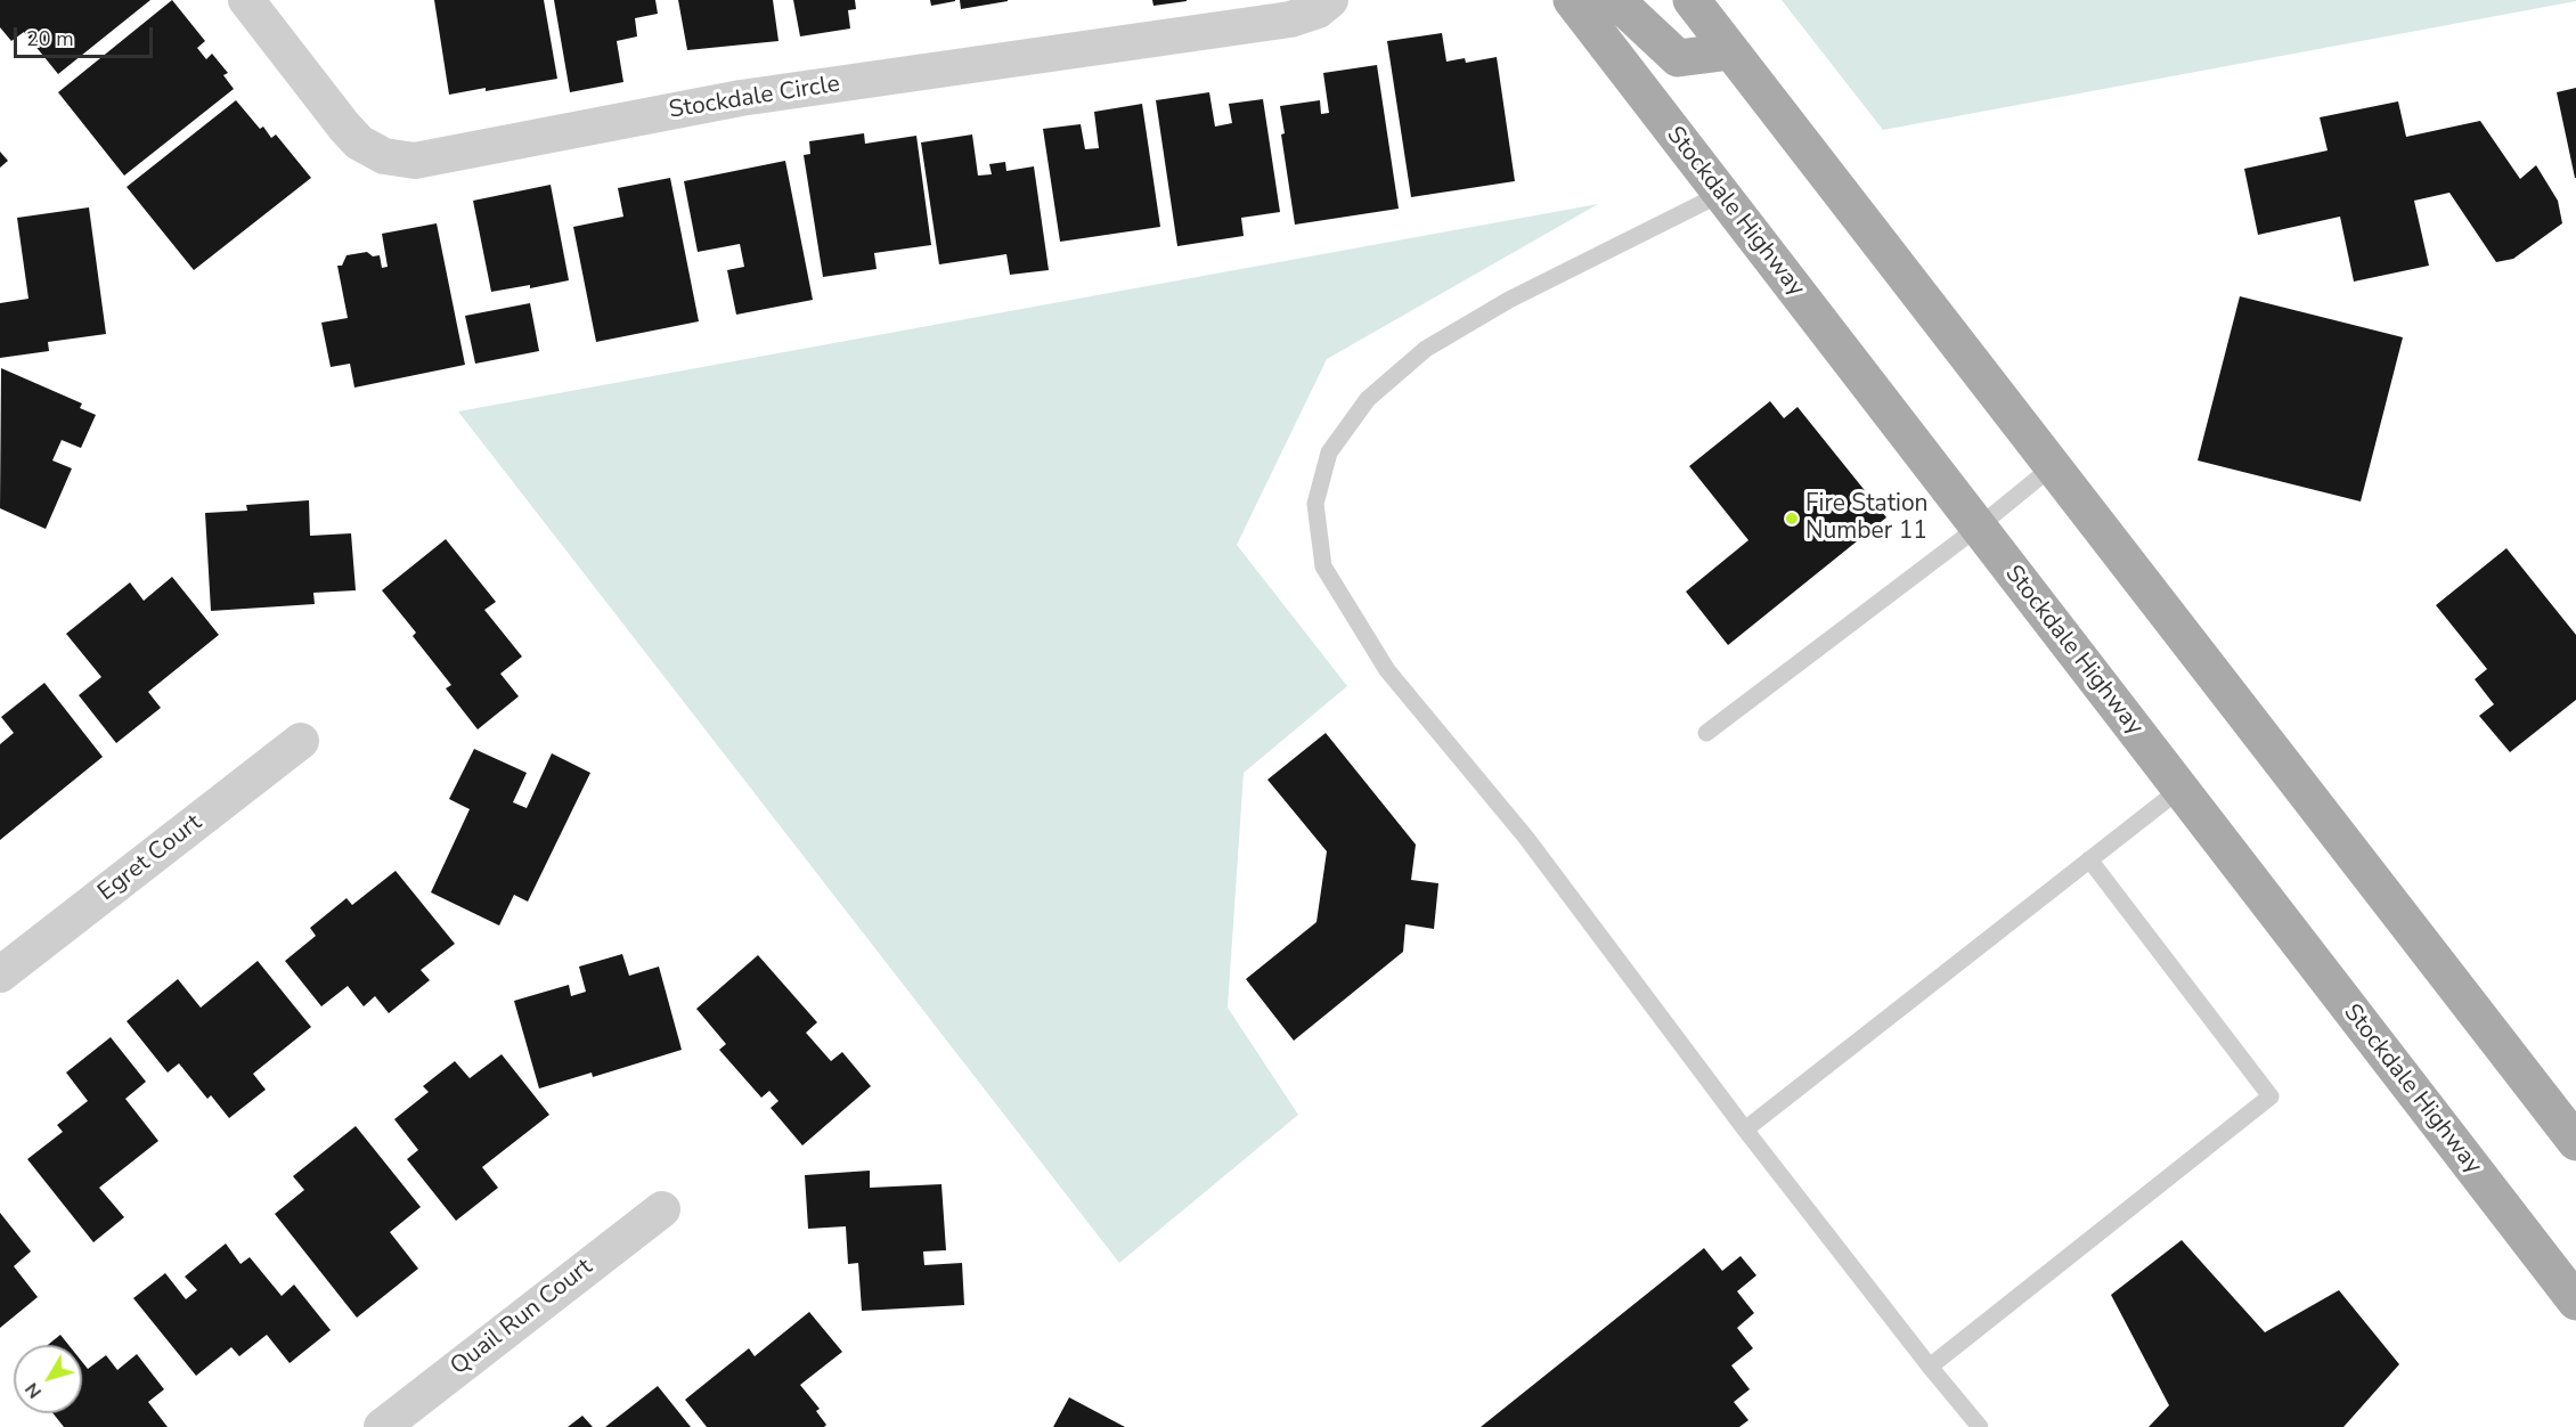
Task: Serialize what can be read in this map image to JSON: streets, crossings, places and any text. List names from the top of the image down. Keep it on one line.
{"streets":{"main road":["Stockdale Highway"],"street":["Stockdale Circle","Egret Court","Quail Run Court"]},"places":["Fire Station Number 11"],"scale_bar":"20 m","north":"bottom left"}
